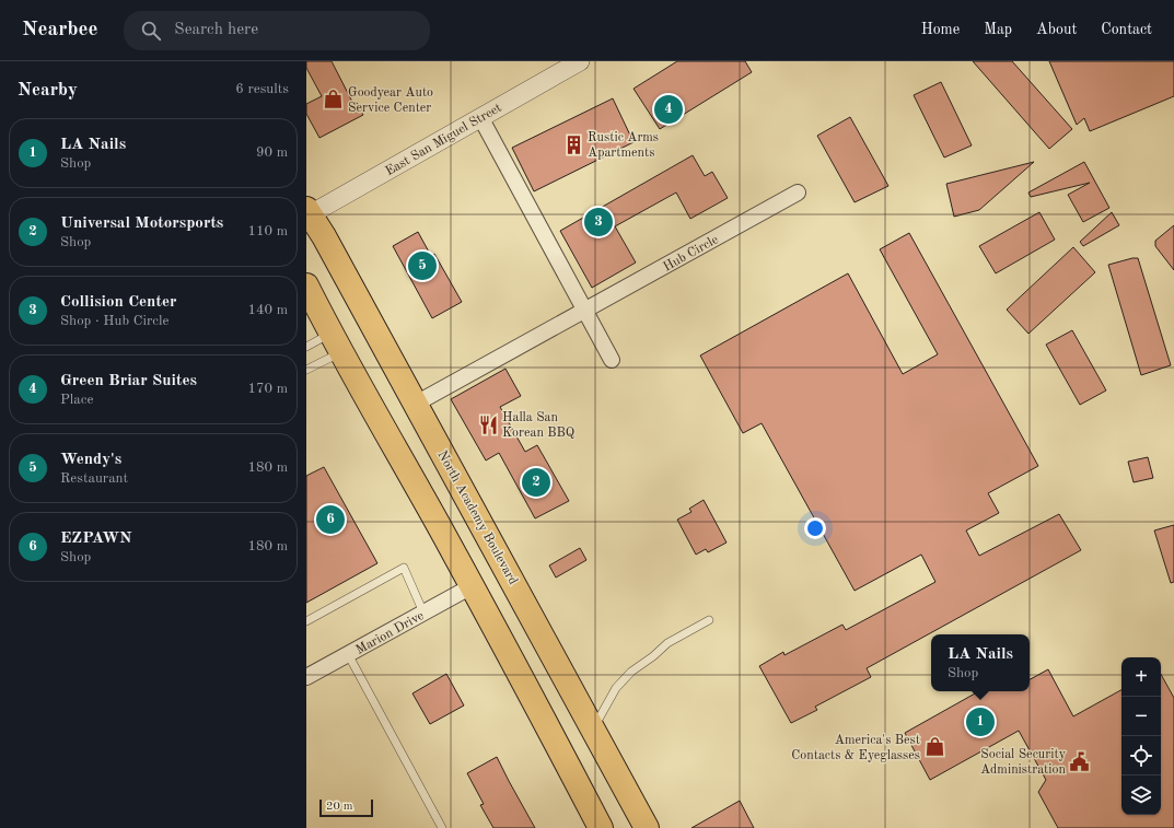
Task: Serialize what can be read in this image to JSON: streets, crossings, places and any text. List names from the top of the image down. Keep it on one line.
{"streets":{"highway":["North Academy Boulevard"],"street":["East San Miguel Street","Hub Circle","Marion Drive"]},"crossings":[["East San Miguel Street","North Academy Boulevard"],["Hub Circle","North Academy Boulevard"]],"places":{"shop":["Goodyear Auto Service Center","America's Best Contacts & Eyeglasses"],"building":["Rustic Arms Apartments"],"restaurant":["Halla San Korean BBQ"],"public building":["Social Security Administration"]},"scale_bar":"20 m","page":{"header":"Nearbee","search":"Search here","nav":["Home","Map","About","Contact"],"heading":["Nearby","6 results"],"pins":["4","3","5","2","6","1"],"list":[{"mark":"1","name":"LA Nails","note":"Shop","value":"90 m"},{"mark":"2","name":"Universal Motorsports","note":"Shop","value":"110 m"},{"mark":"3","name":"Collision Center","note":"Shop · Hub Circle","value":"140 m"},{"mark":"4","name":"Green Briar Suites","note":"Place","value":"170 m"},{"mark":"5","name":"Wendy's","note":"Restaurant","value":"180 m"},{"mark":"6","name":"EZPAWN","note":"Shop","value":"180 m"}],"popup":["LA Nails","Shop"],"map_buttons":["+","−"],"scale":"20 m"}}
